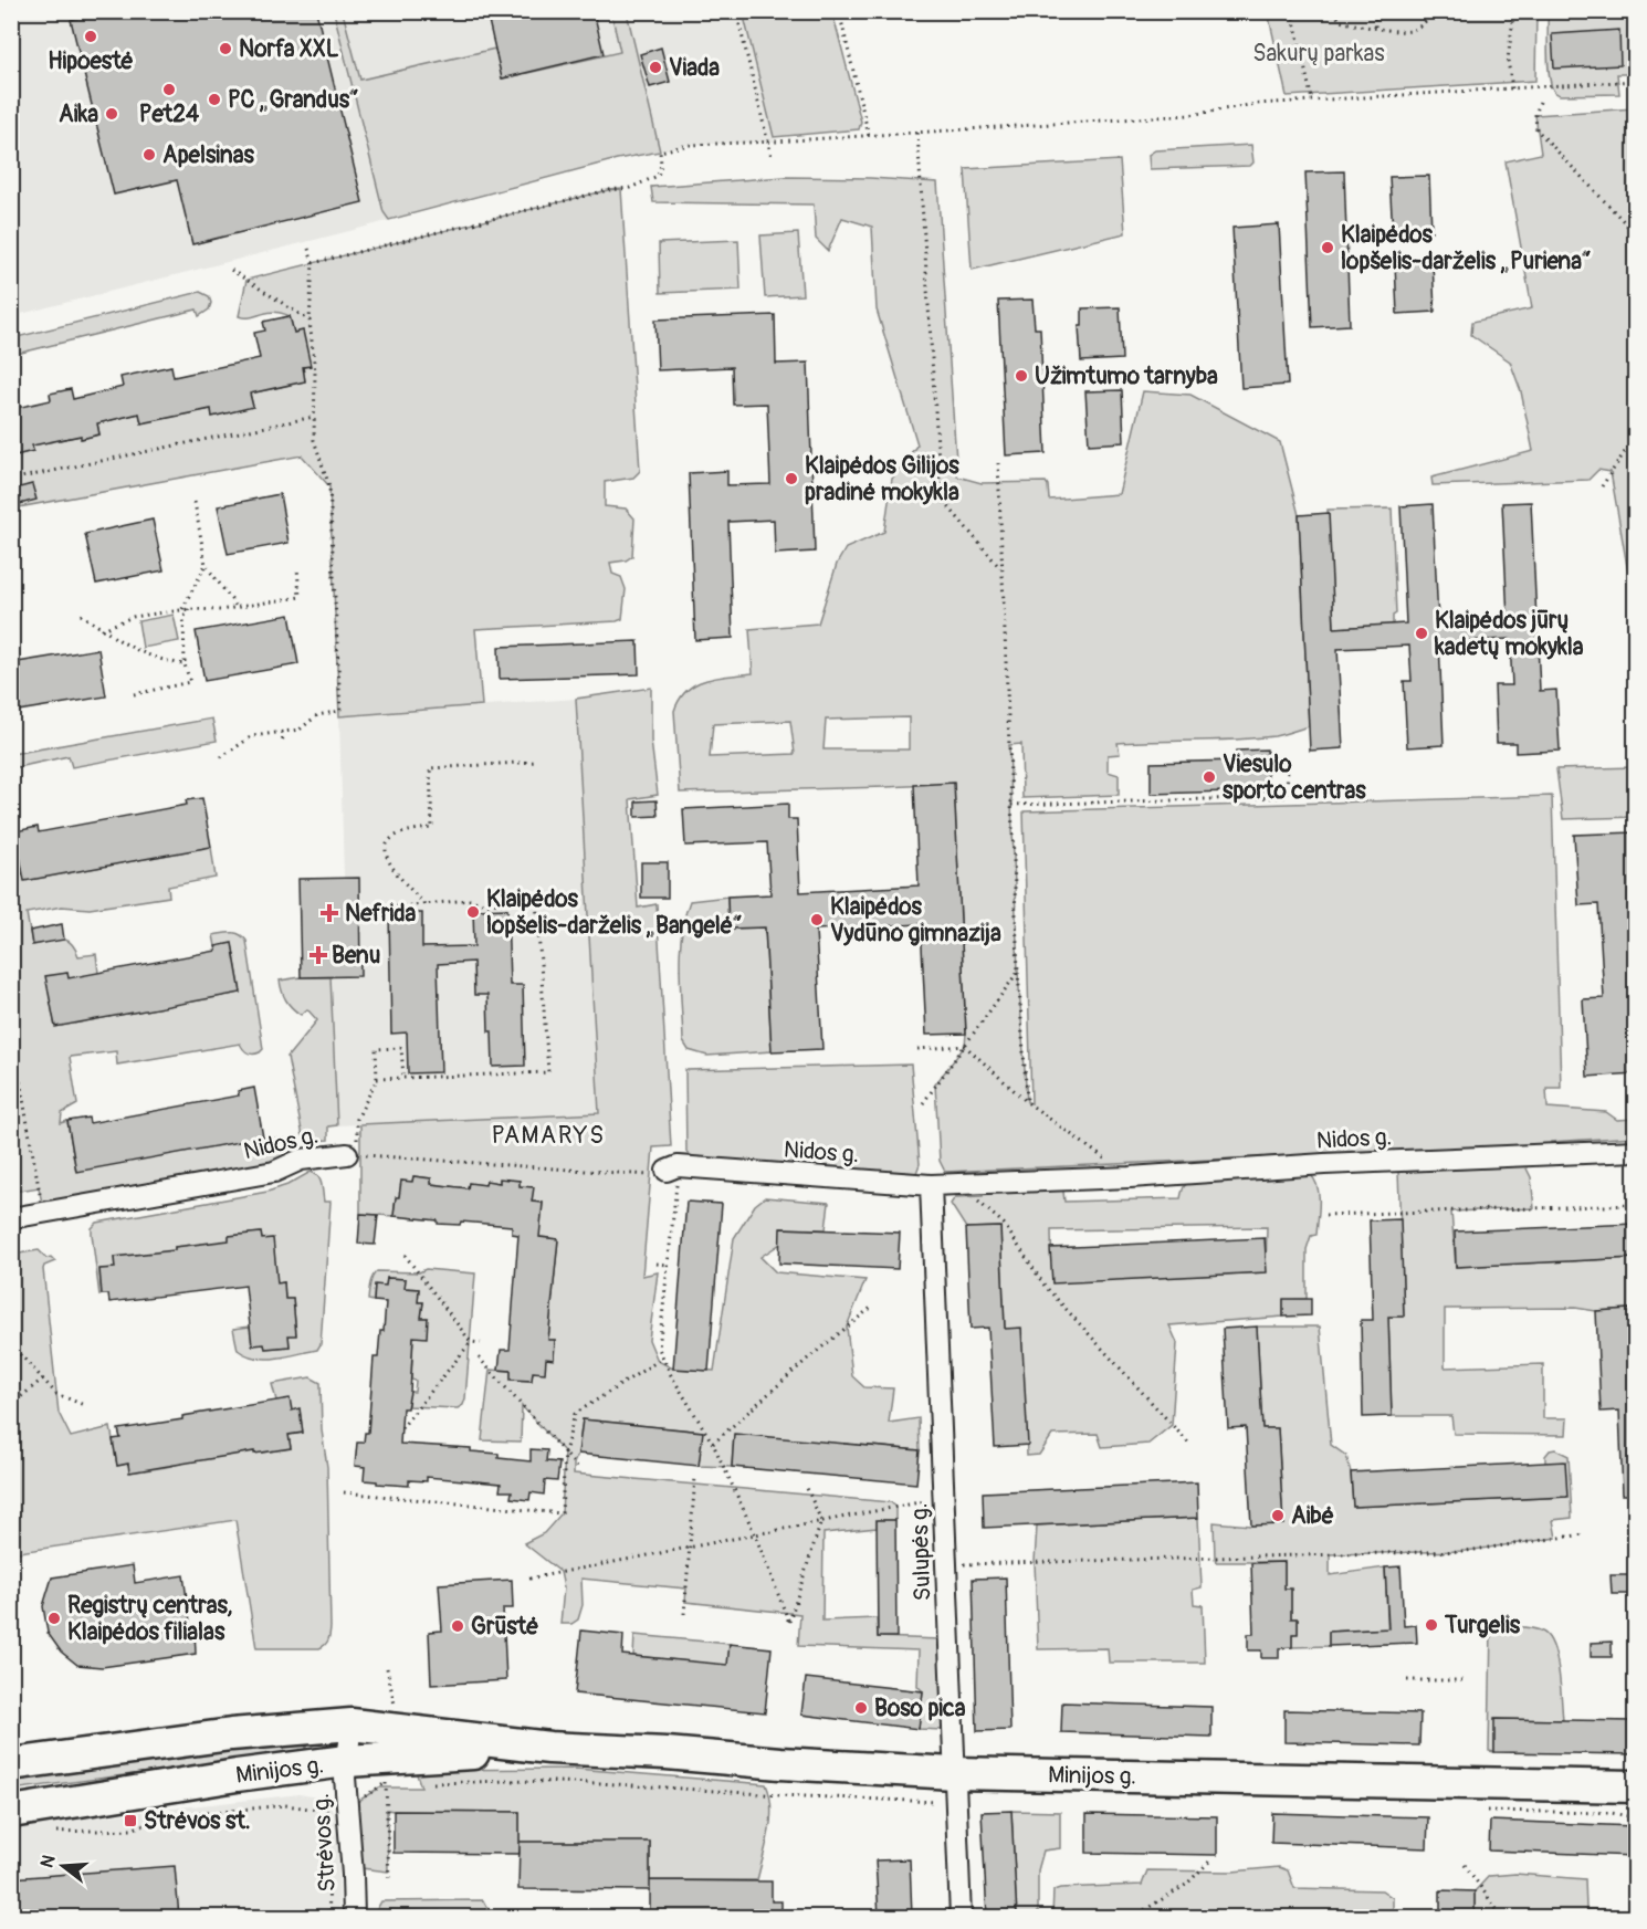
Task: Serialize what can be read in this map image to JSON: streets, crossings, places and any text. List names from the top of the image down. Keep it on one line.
{"streets":{"main road":["Minijos g."],"street":["Nidos g.","Sulupės g.","Strėvos g."]},"crossings":[["Nidos g.","Sulupės g."],["Sulupės g.","Minijos g."],["Minijos g.","Strėvos g."]],"districts":["PAMARYS"],"parks":["Sakurų parkas"],"places":{"other":["Hipoestė","Norfa XXL","Viada","Pet24","PC „Grandus“","Aika","Apelsinas","Klaipėdos lopšelis-darželis „Puriena“","Užimtumo tarnyba","Klaipėdos Gilijos pradinė mokykla","Klaipėdos jūrų kadetų mokykla","Viesulo sporto centras","Klaipėdos lopšelis-darželis „Bangelė“","Klaipėdos Vydūno gimnazija","Aibė","Registrų centras, Klaipėdos filialas","Turgelis","Grūstė","Boso pica"],"health":["Nefrida","Benu"],"transit":["Strėvos st."]},"north":"left"}
